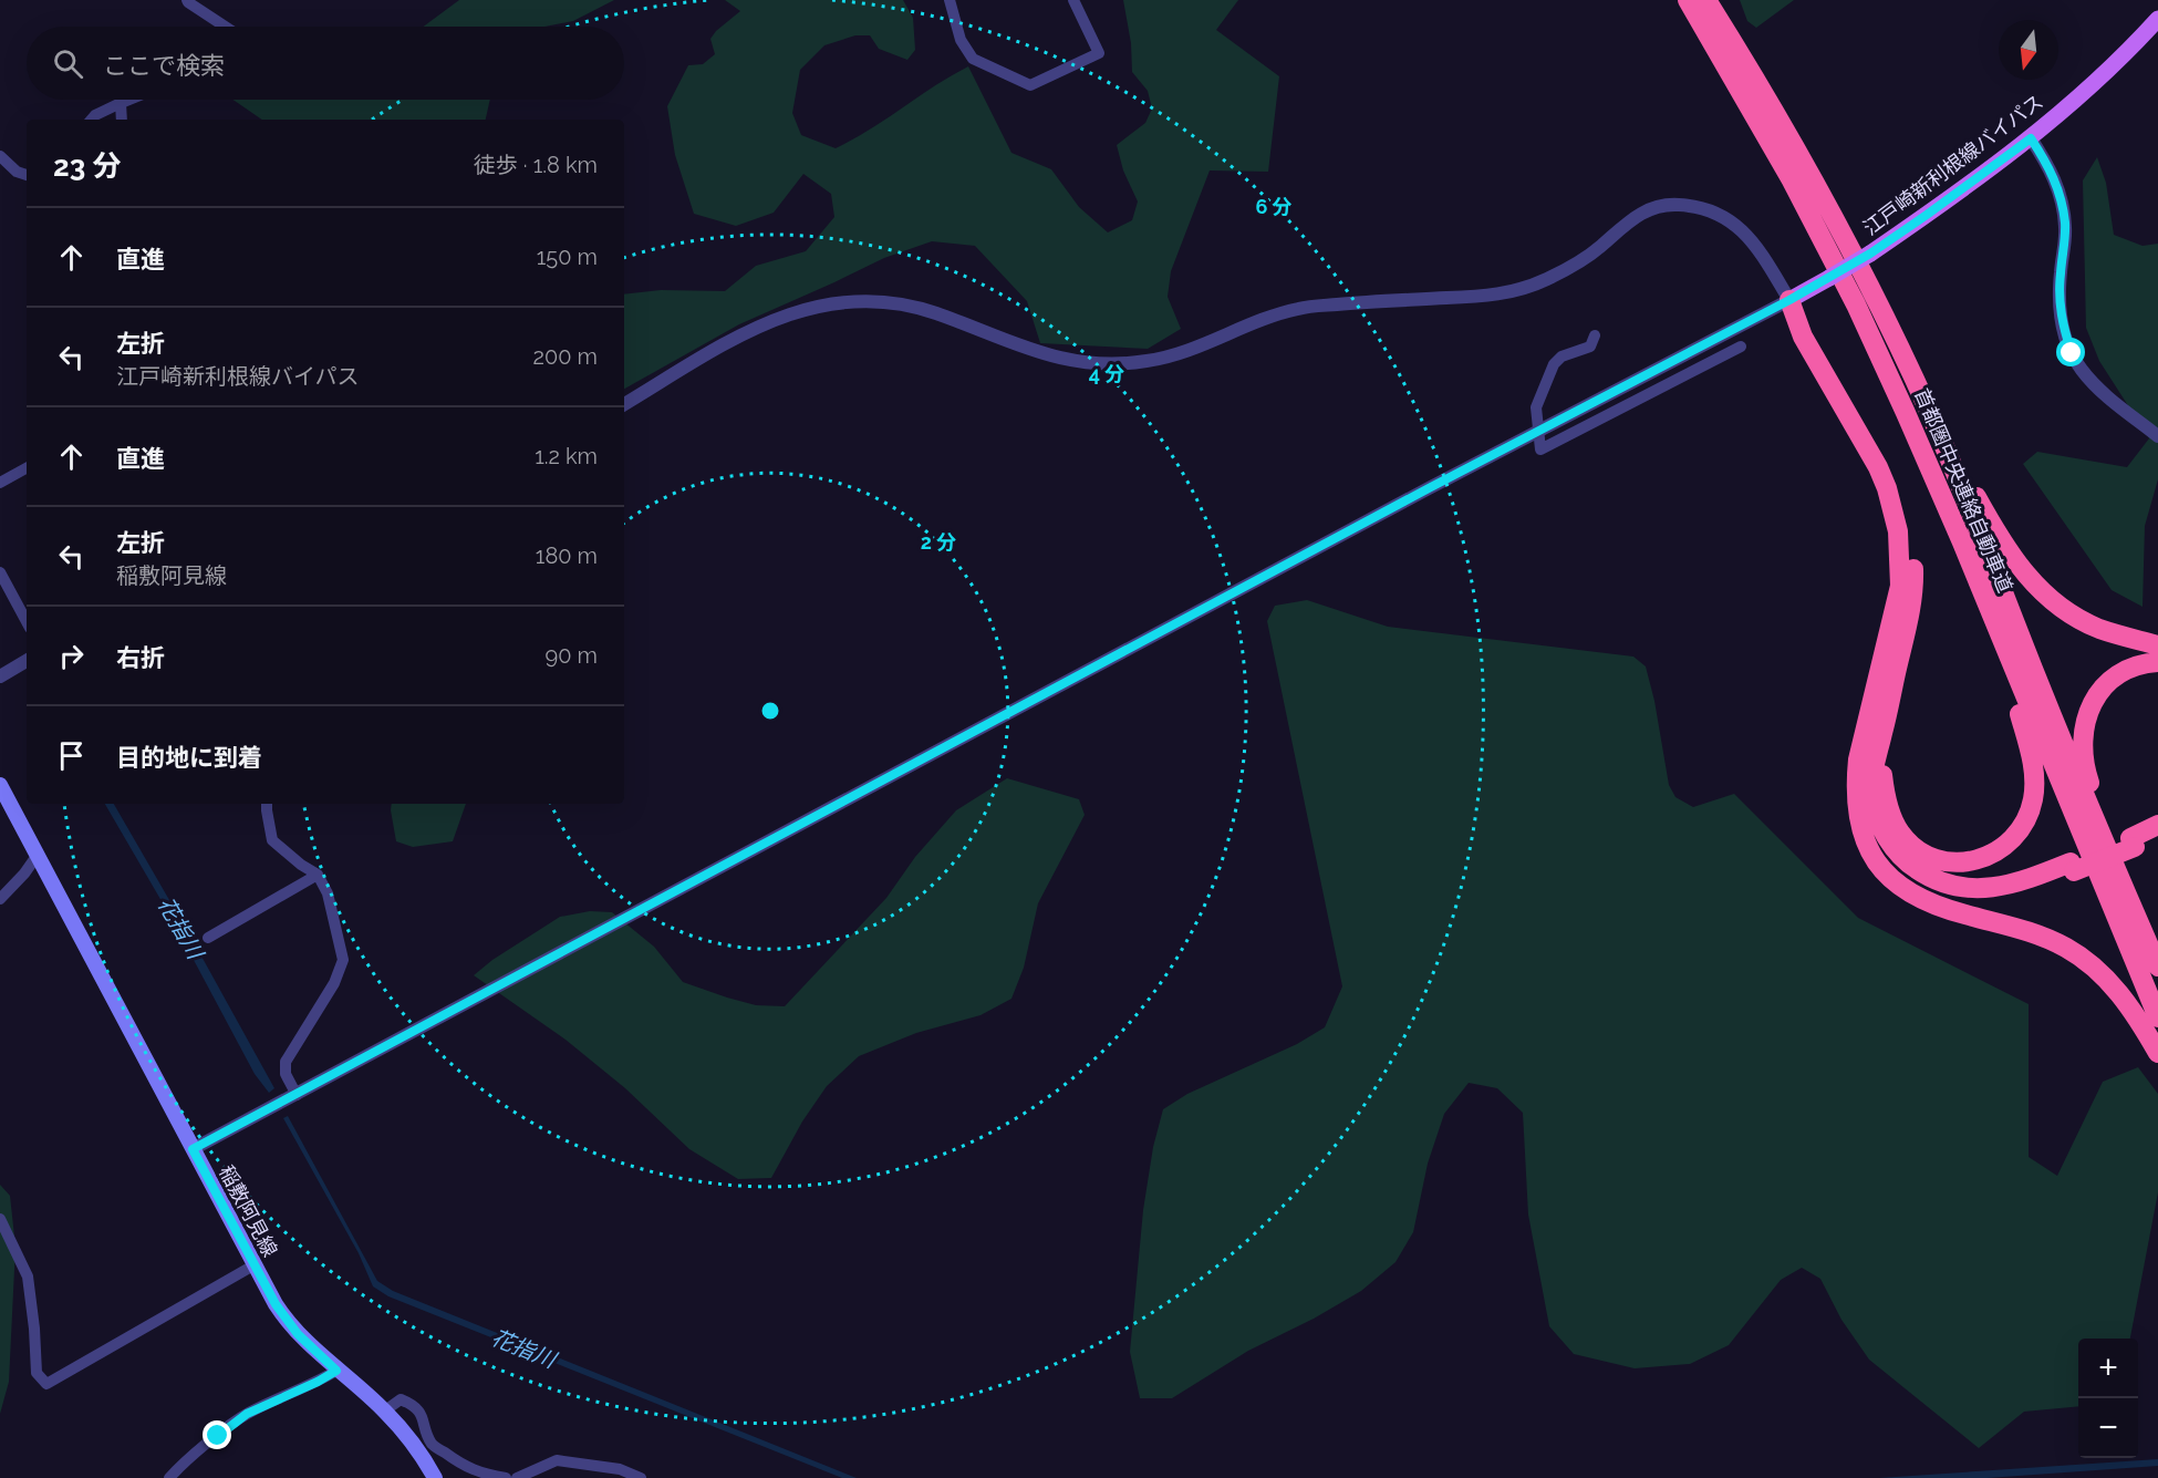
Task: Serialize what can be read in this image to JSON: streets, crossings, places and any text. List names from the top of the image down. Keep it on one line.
{"streets":{"highway":["首都圏中央連絡自動車道"],"main road":["江戸崎新利根線バイパス","稲敷阿見線"]},"water":["花指川"],"north":"bottom","page":{"search":"ここで検索","heading":["23 分","徒歩 · 1.8 km"],"list":[["直進","150 m"],["左折","江戸崎新利根線バイパス","200 m"],["直進","1.2 km"],["左折","稲敷阿見線","180 m"],["右折","90 m"],"目的地に到着"],"map_buttons":["+","−"]},"rings":["6 分","4 分","2 分"]}
